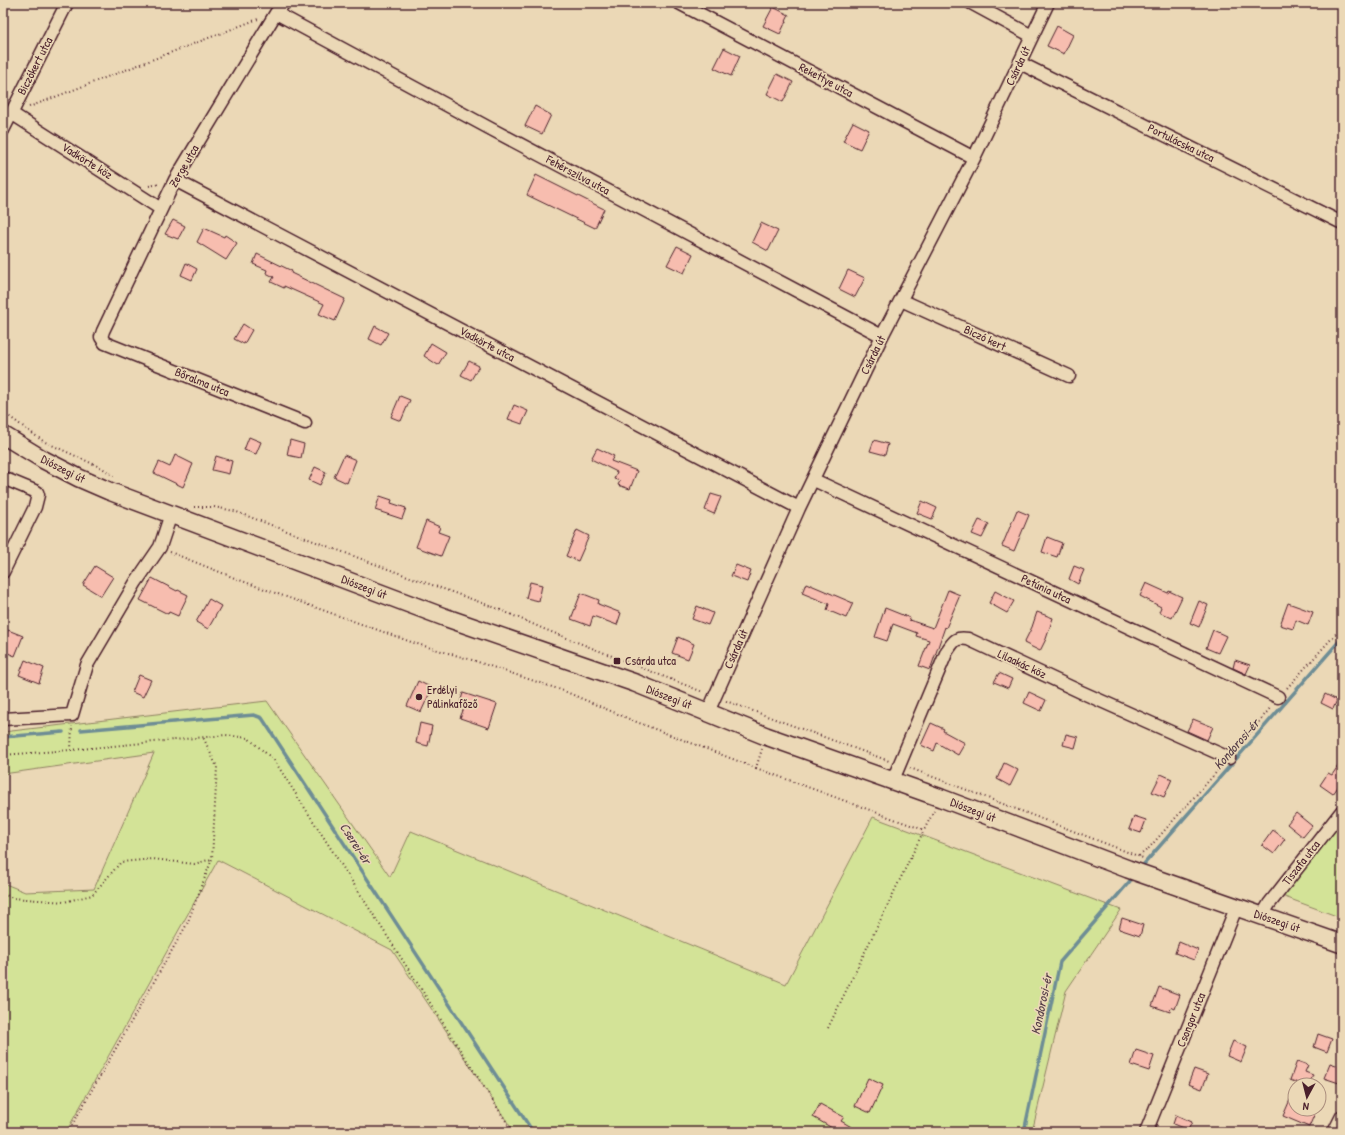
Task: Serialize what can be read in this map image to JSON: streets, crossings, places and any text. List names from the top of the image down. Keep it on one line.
{"streets":{"main road":["Diószegi út"],"street":["Biczókert utca","Csárda út","Rekettye utca","Portulácska utca","Vadkörte köz","Zerge utca","Fehérszilva utca","Biczó kert","Vadkörte utca","Bőralma utca","Petúnia utca","Lilaakác köz","Tiszafa utca","Csongor utca"]},"crossings":[["Biczókert utca","Vadkörte köz"],["Csárda út","Rekettye utca"],["Csárda út","Portulácska utca"],["Csárda út","Fehérszilva utca"],["Csárda út","Biczó kert"],["Csárda út","Vadkörte utca"],["Csárda út","Diószegi út"],["Csárda út","Petúnia utca"],["Vadkörte köz","Zerge utca"],["Zerge utca","Fehérszilva utca"],["Zerge utca","Vadkörte utca"],["Zerge utca","Bőralma utca"],["Diószegi út","Lilaakác köz"],["Diószegi út","Tiszafa utca"],["Diószegi út","Csongor utca"]],"water":["Kondorosi-ér","Cserei-ér"],"places":{"transit":["Csárda utca"],"other":["Erdélyi Pálinkafőző"]},"north":"bottom"}
